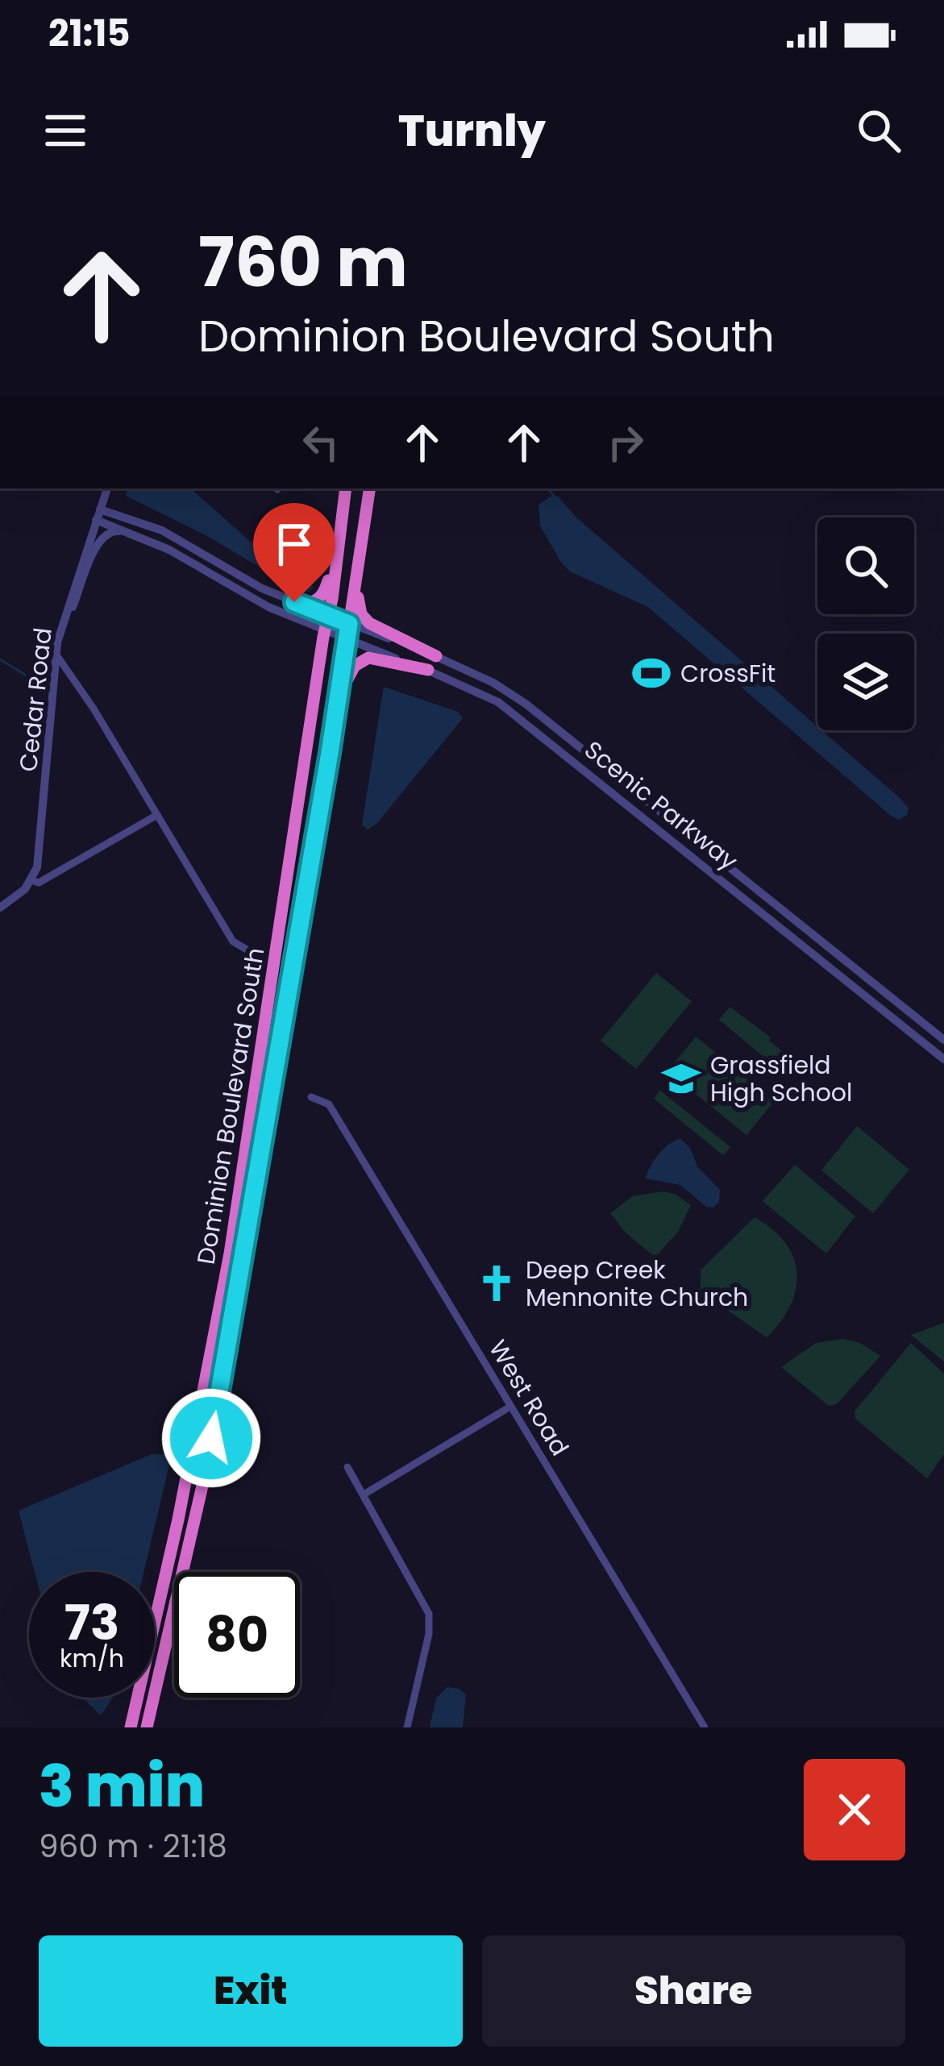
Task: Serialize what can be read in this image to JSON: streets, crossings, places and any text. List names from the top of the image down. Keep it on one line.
{"streets":{"highway":["Dominion Boulevard South"],"street":["Cedar Road","Scenic Parkway","West Road"]},"crossings":[["Cedar Road","Scenic Parkway"],["Scenic Parkway","Dominion Boulevard South"]],"places":{"sports":["CrossFit"],"school or university":["Grassfield High School"],"church":["Deep Creek Mennonite Church"]},"page":{"status":"21:15","header":"Turnly","turn":["760 m","Dominion Boulevard South"],"speed":"73 km/h","limit":"80","heading":["3 min","960 m · 21:18"],"buttons":["Exit","Share"]}}
